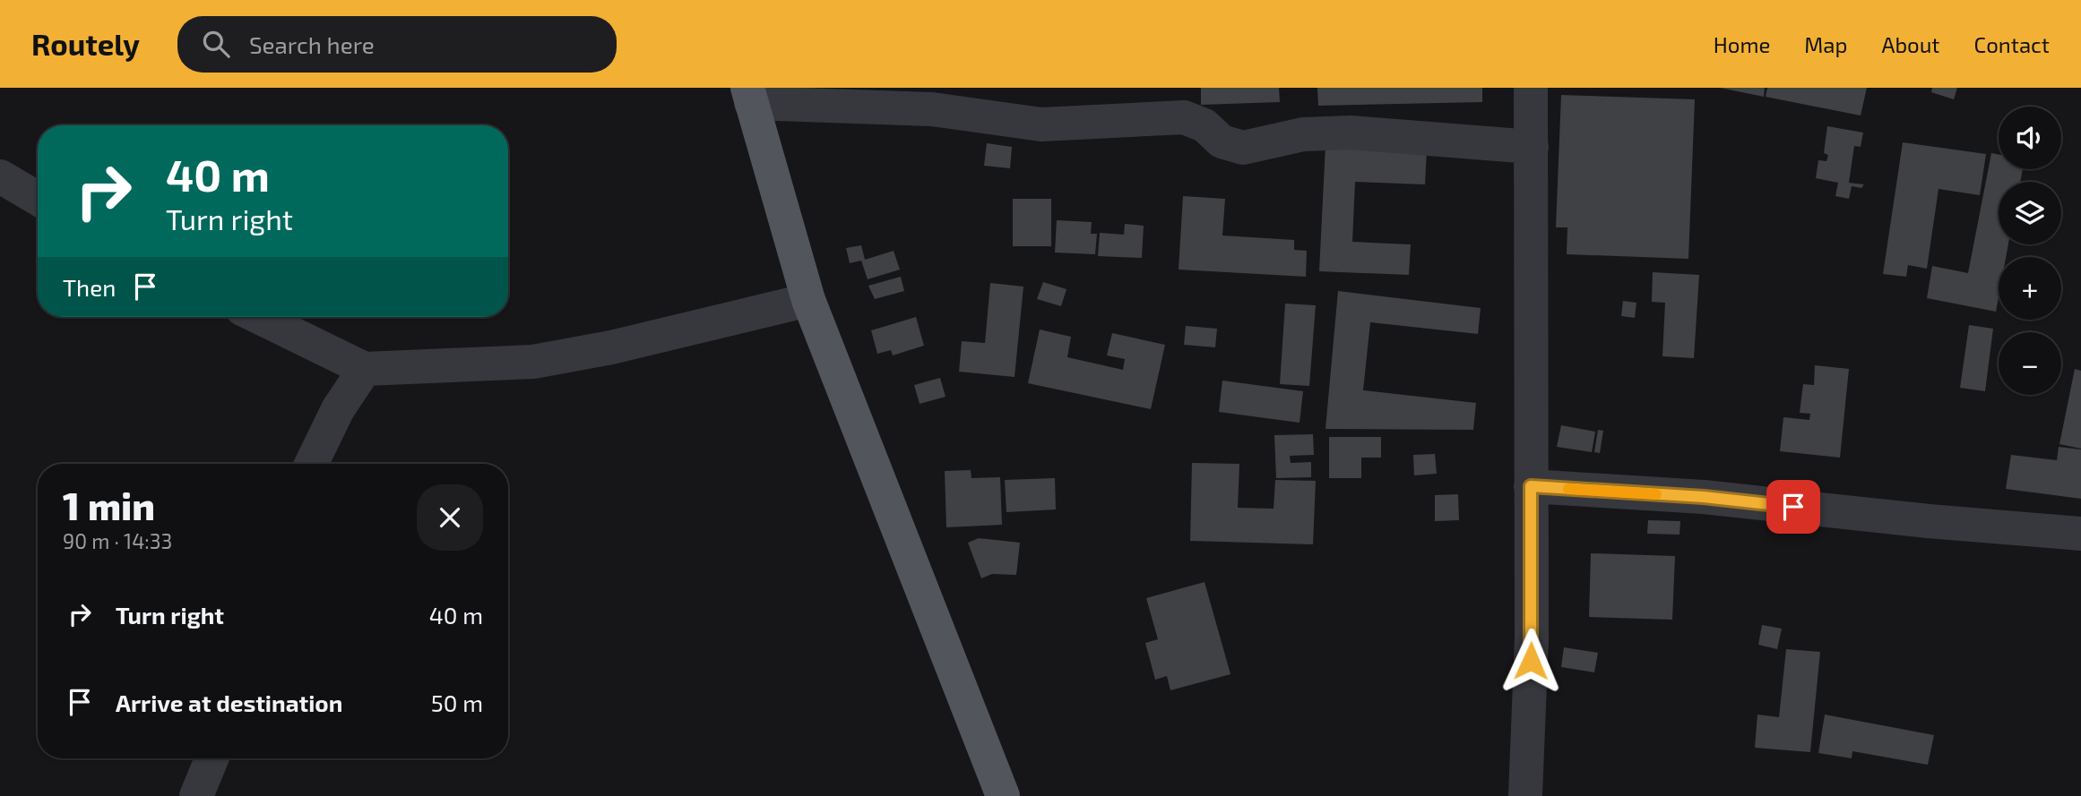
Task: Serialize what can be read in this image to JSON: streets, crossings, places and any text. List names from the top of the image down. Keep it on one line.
{"page":{"header":"Routely","search":"Search here","nav":["Home","Map","About","Contact"],"map_buttons":["+","−"],"turn":["40 m","Turn right"],"then":"Then","heading":["1 min","90 m · 14:33"],"list":[{"name":"Turn right","value":"40 m"},{"name":"Arrive at destination","value":"50 m"}]}}
